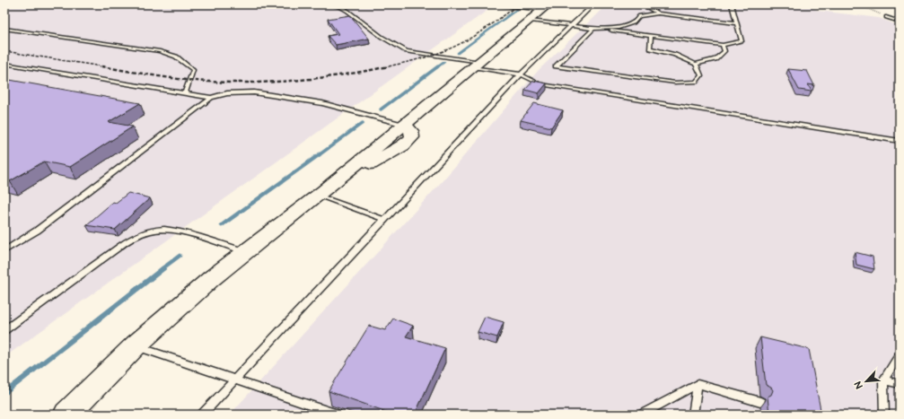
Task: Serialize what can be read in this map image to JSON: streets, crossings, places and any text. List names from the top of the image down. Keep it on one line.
{"north":"bottom left"}
